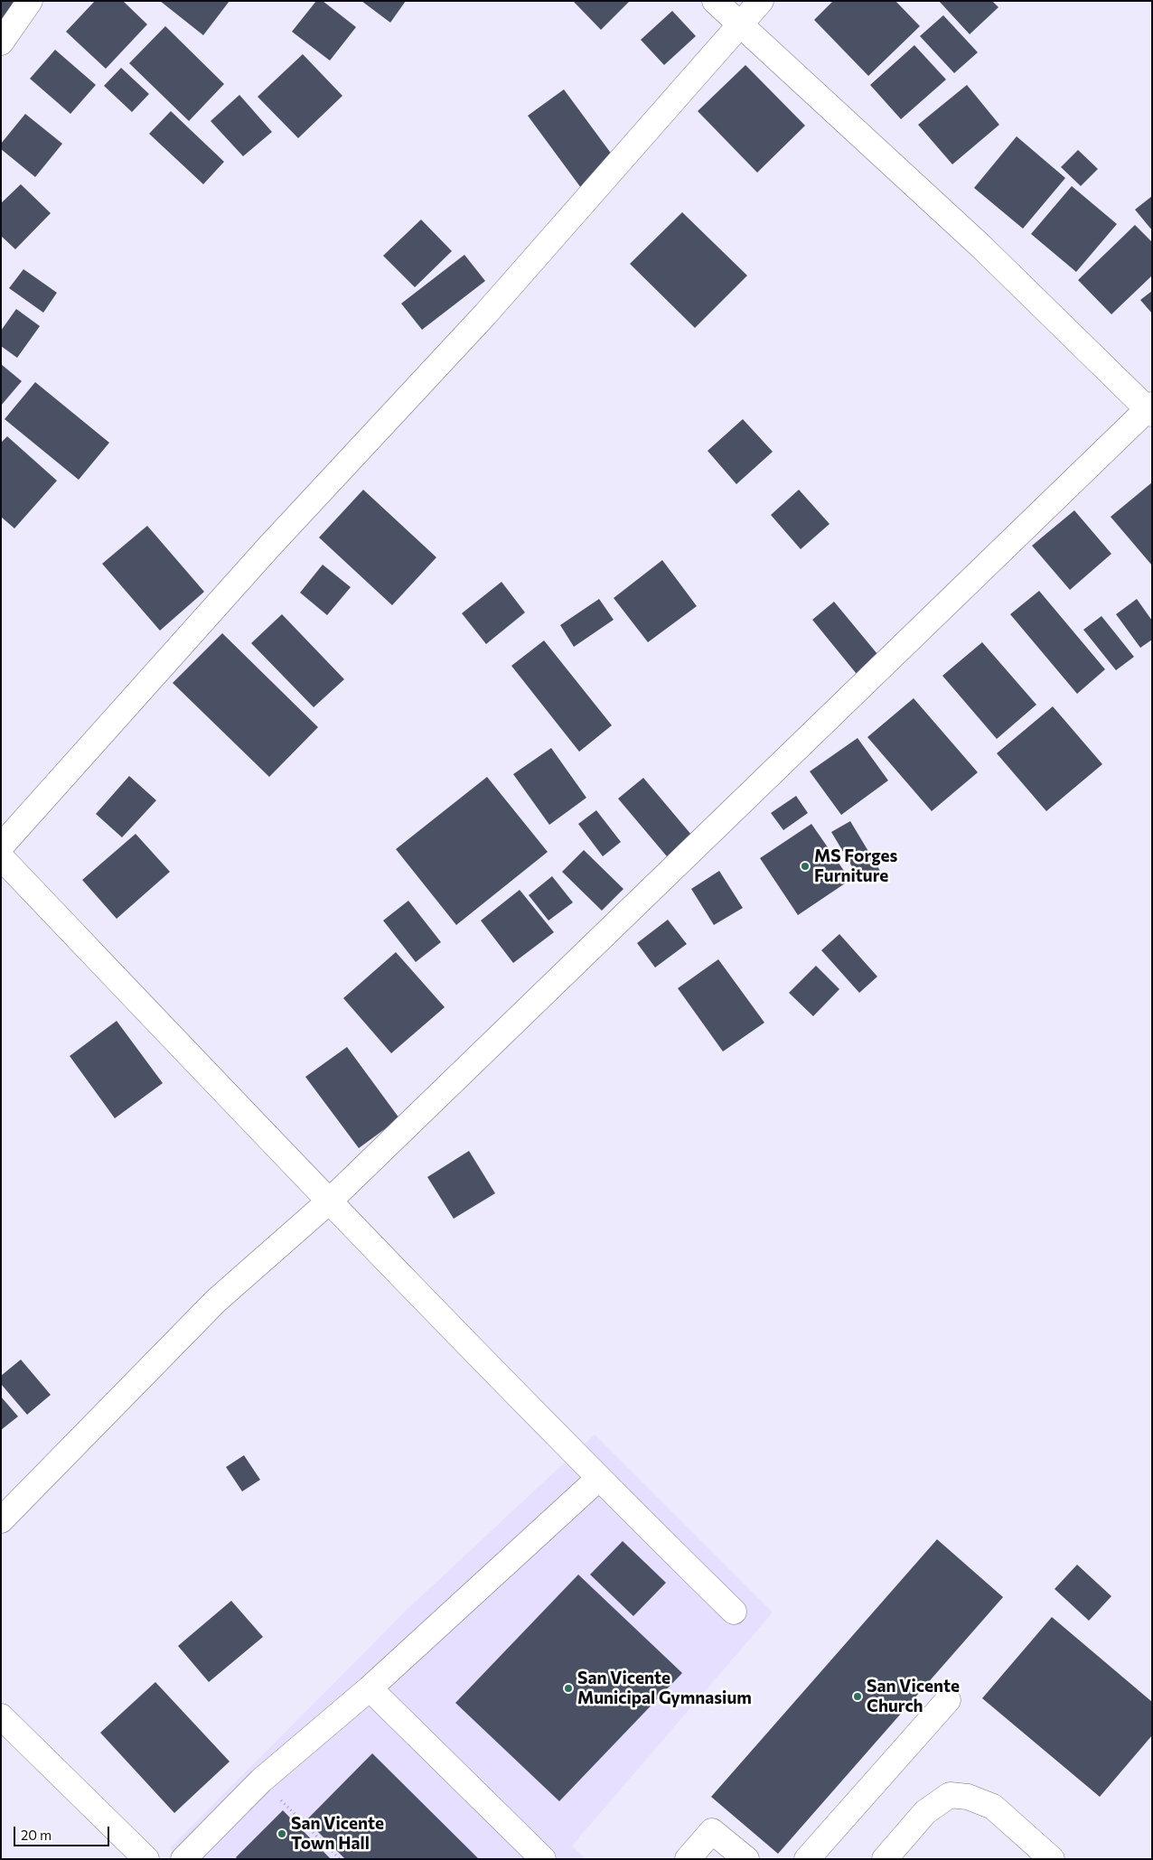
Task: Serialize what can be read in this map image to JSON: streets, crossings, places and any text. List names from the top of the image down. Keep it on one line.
{"places":["MS Forges Furniture","San Vicente Municipal Gymnasium","San Vicente Church","San Vicente Town Hall"],"scale_bar":"20 m"}
